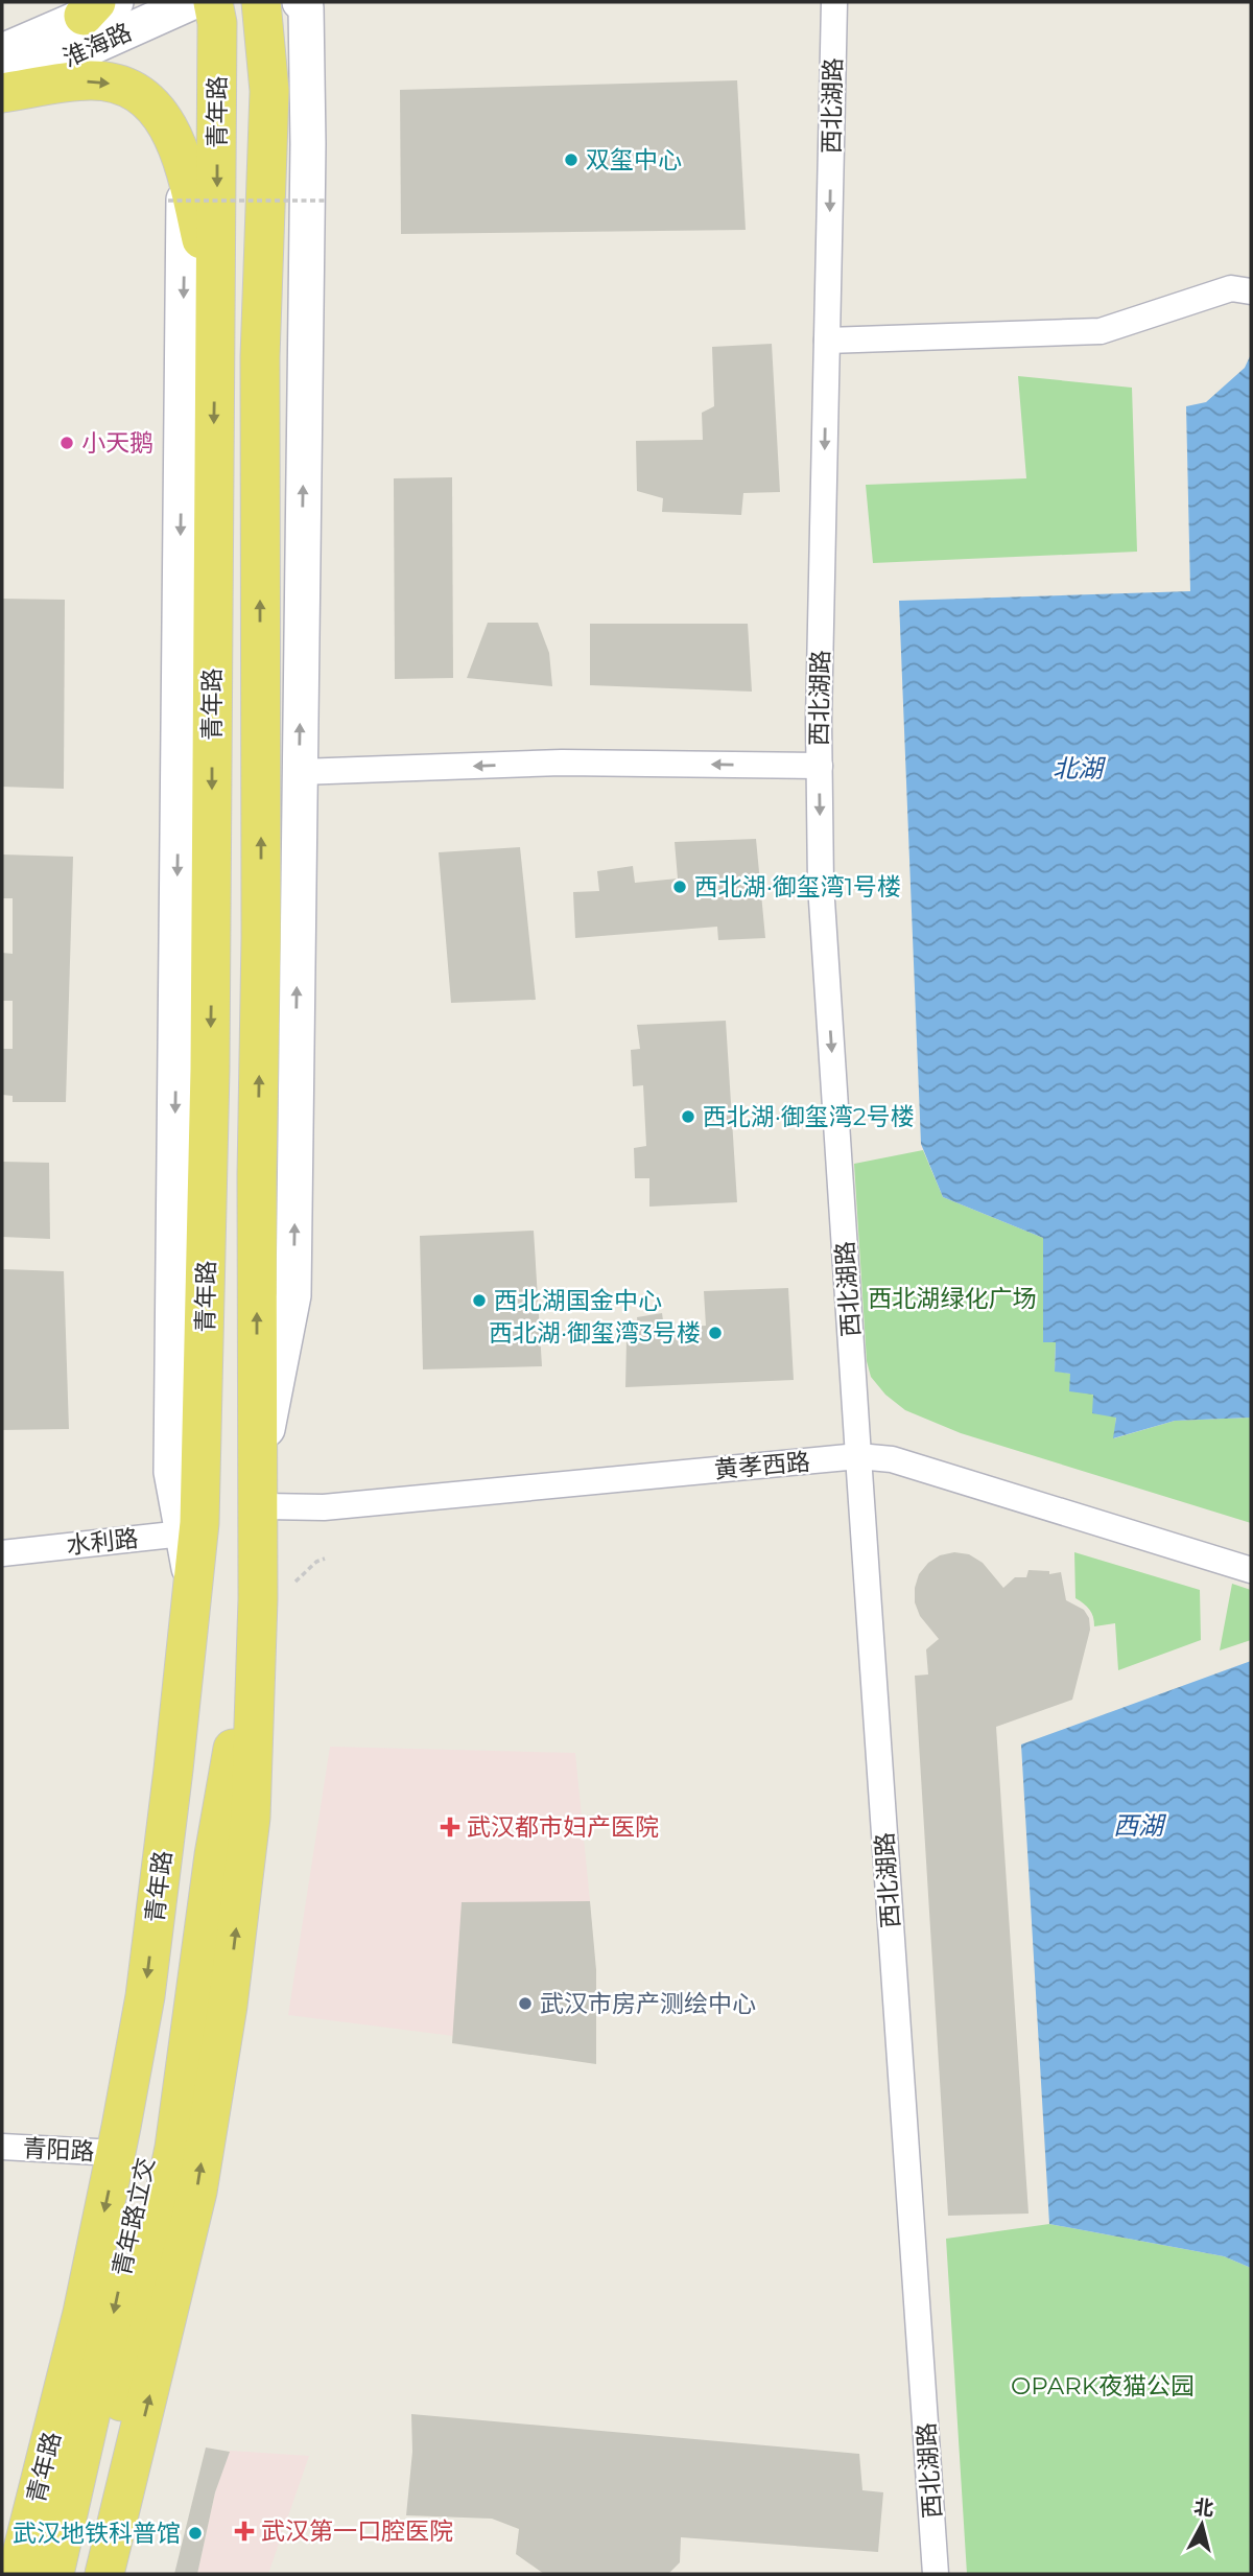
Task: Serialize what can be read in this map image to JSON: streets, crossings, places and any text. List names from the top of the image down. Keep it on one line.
{"streets":{"main road":["淮海路","青年路","青年路立交"],"street":["西北湖路","黄孝西路","水利路","青阳路"]},"crossings":[["西北湖路","黄孝西路"],["青年路","黄孝西路"],["青年路","水利路"],["青年路","青阳路"]],"one_way":["西北湖路"],"water":["北湖","西湖"],"parks":["西北湖绿化广场","OPARK夜猫公园"],"places":{"other":["双玺中心","小天鹅","西北湖·御玺湾1号楼","西北湖·御玺湾2号楼","西北湖国金中心","西北湖·御玺湾3号楼","武汉市房产测绘中心","武汉地铁科普馆"],"health":["武汉都市妇产医院","武汉第一口腔医院"]},"north":"top"}
